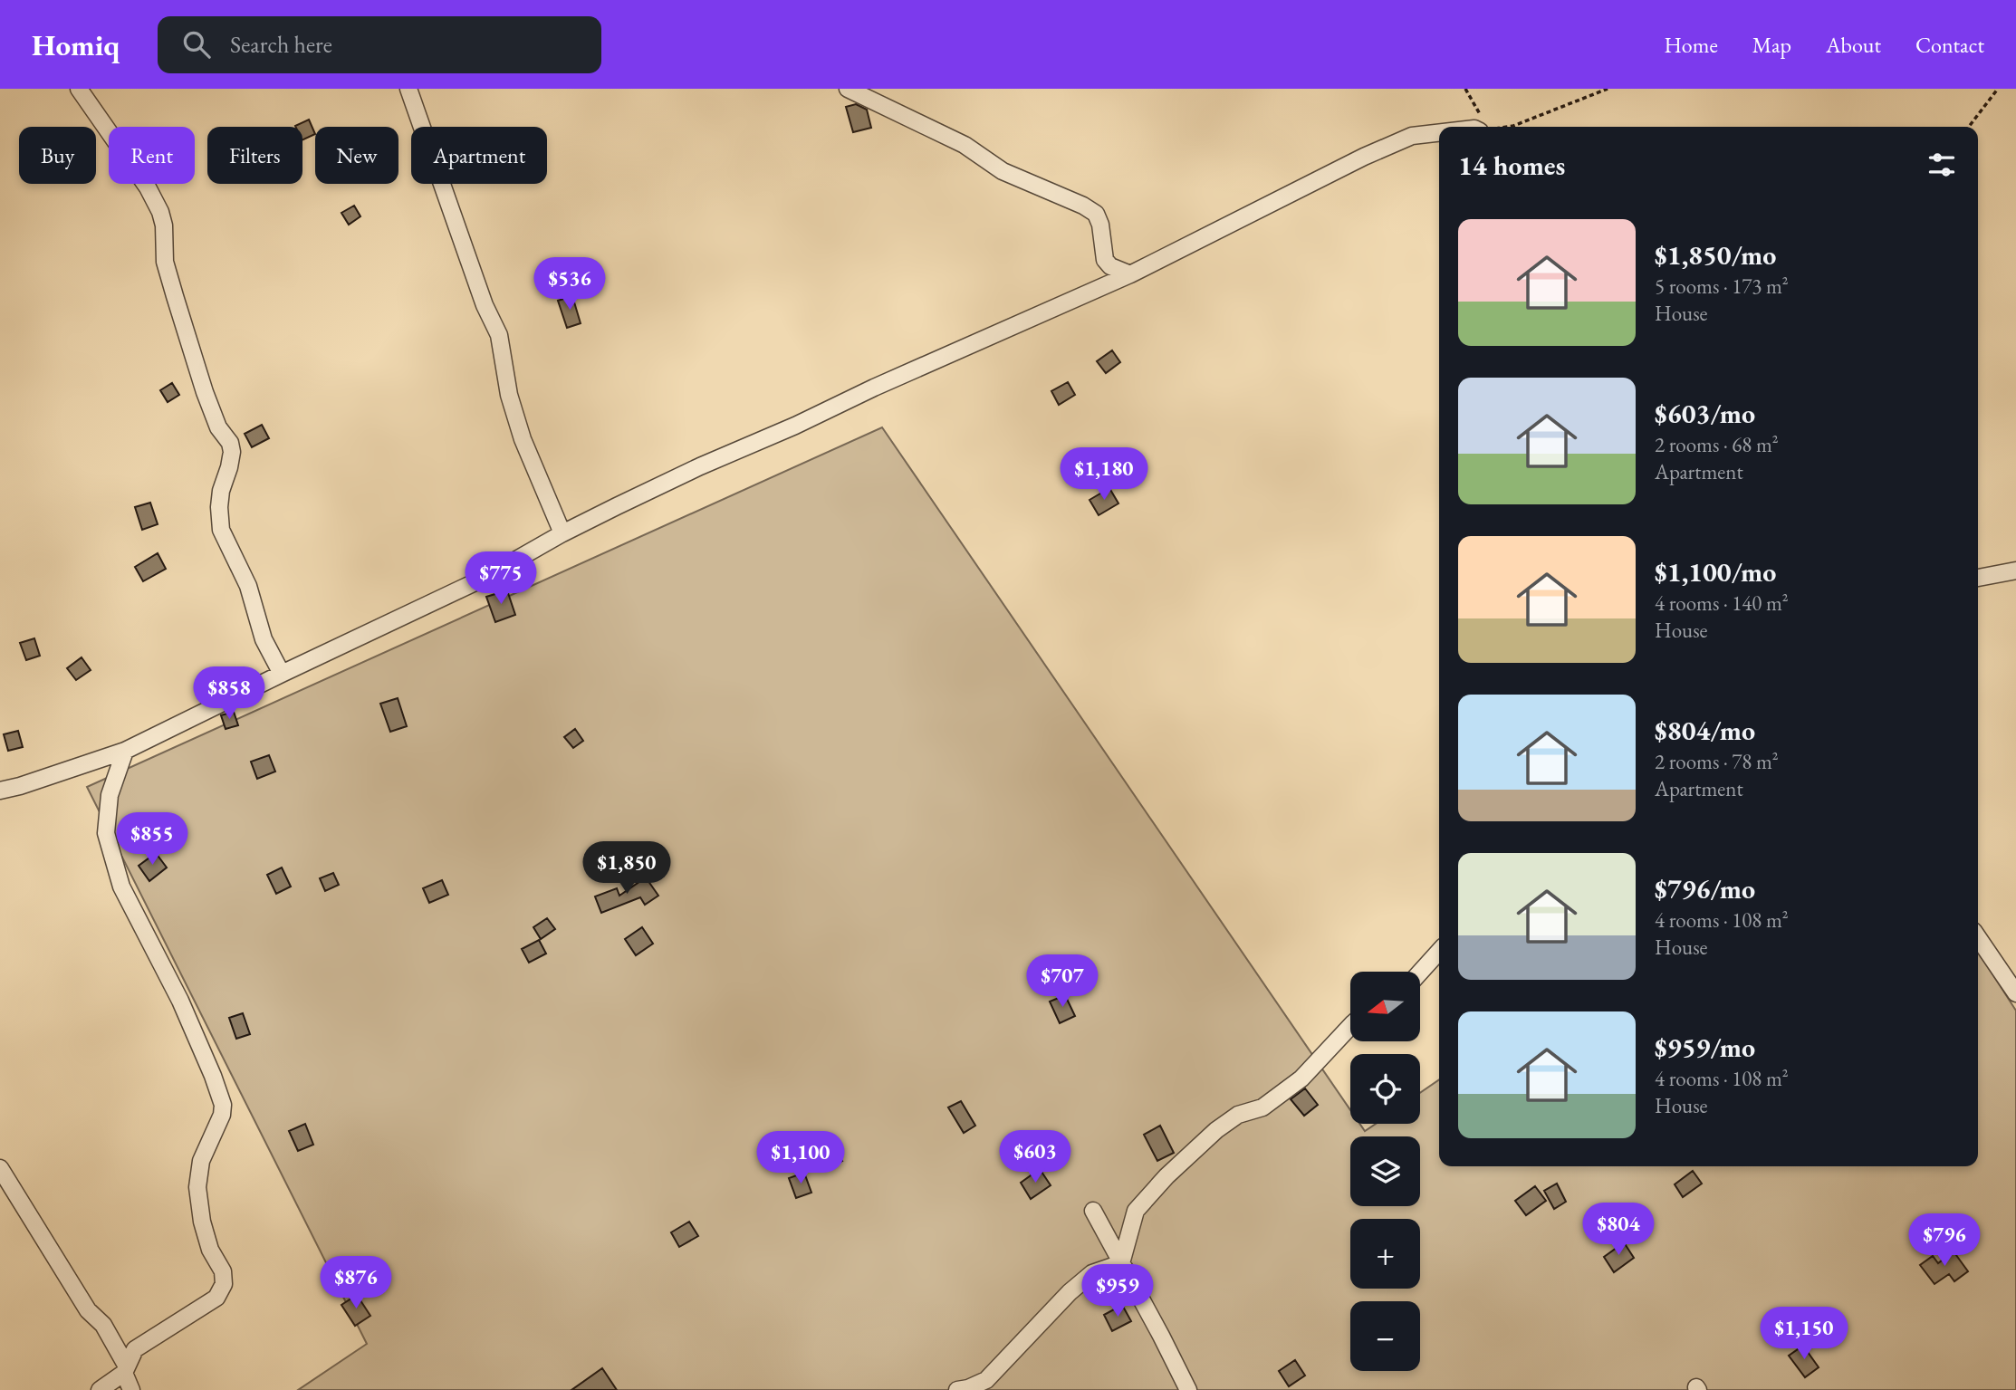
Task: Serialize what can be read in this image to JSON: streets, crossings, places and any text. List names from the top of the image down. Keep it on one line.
{"north":"left","page":{"header":"Homiq","search":"Search here","nav":["Home","Map","About","Contact"],"chip":["Buy","Rent","Filters","New","Apartment"],"heading":"14 homes","list":[{"name":"$1,850/mo","note":"5 rooms · 173 m² · House"},{"name":"$603/mo","note":"2 rooms · 68 m² · Apartment"},{"name":"$1,100/mo","note":"4 rooms · 140 m² · House"},{"name":"$804/mo","note":"2 rooms · 78 m² · Apartment"},{"name":"$796/mo","note":"4 rooms · 108 m² · House"},{"name":"$959/mo","note":"4 rooms · 108 m² · House"}],"price":["$536","$1,180","$775","$858","$855","$1,850","$707","$603","$1,100","$804","$796","$876","$959","$1,150"],"map_buttons":["+","−"]}}
